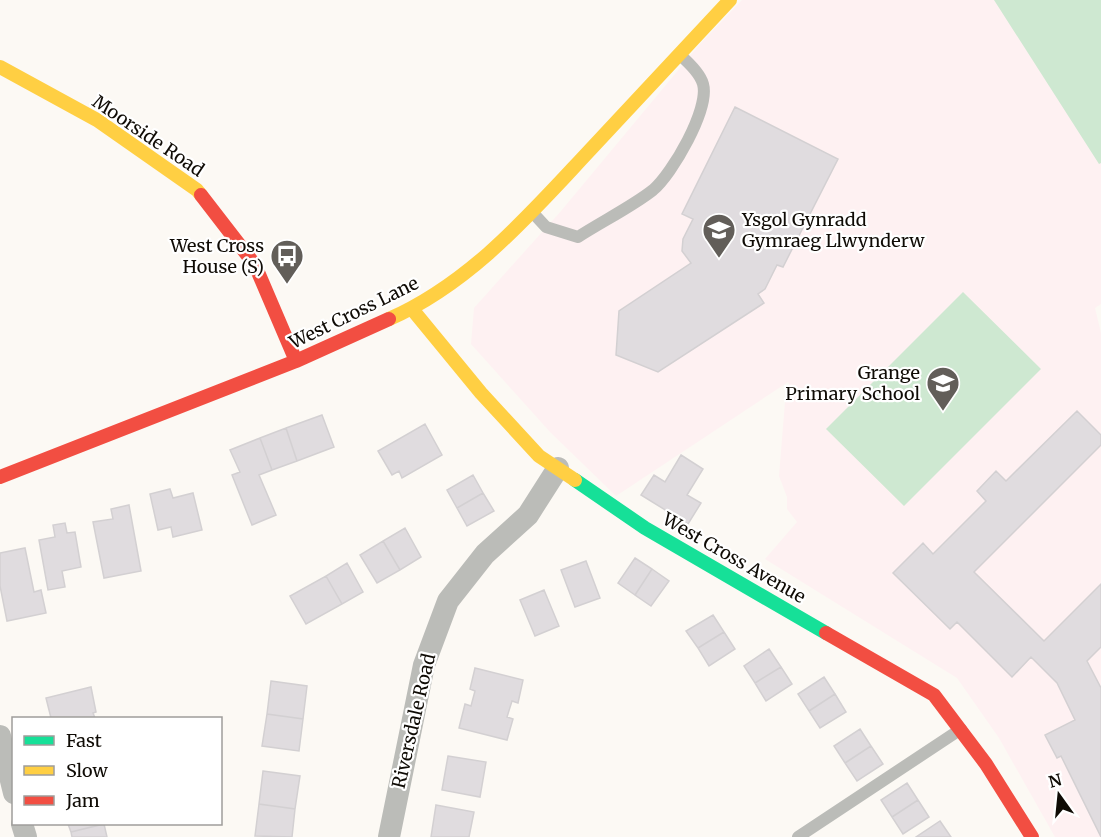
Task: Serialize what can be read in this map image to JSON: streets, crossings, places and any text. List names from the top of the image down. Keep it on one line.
{"streets":{"street":["Moorside Road","West Cross Lane","West Cross Avenue","Riversdale Road"]},"crossings":[["Moorside Road","West Cross Lane"],["West Cross Lane","West Cross Avenue"],["West Cross Avenue","Riversdale Road"]],"places":{"school or university":["Ysgol Gynradd Gymraeg Llwynderw","Grange Primary School"],"bus stop":["West Cross House (S)"]},"legend":["Fast","Slow","Jam"],"north":"top"}
